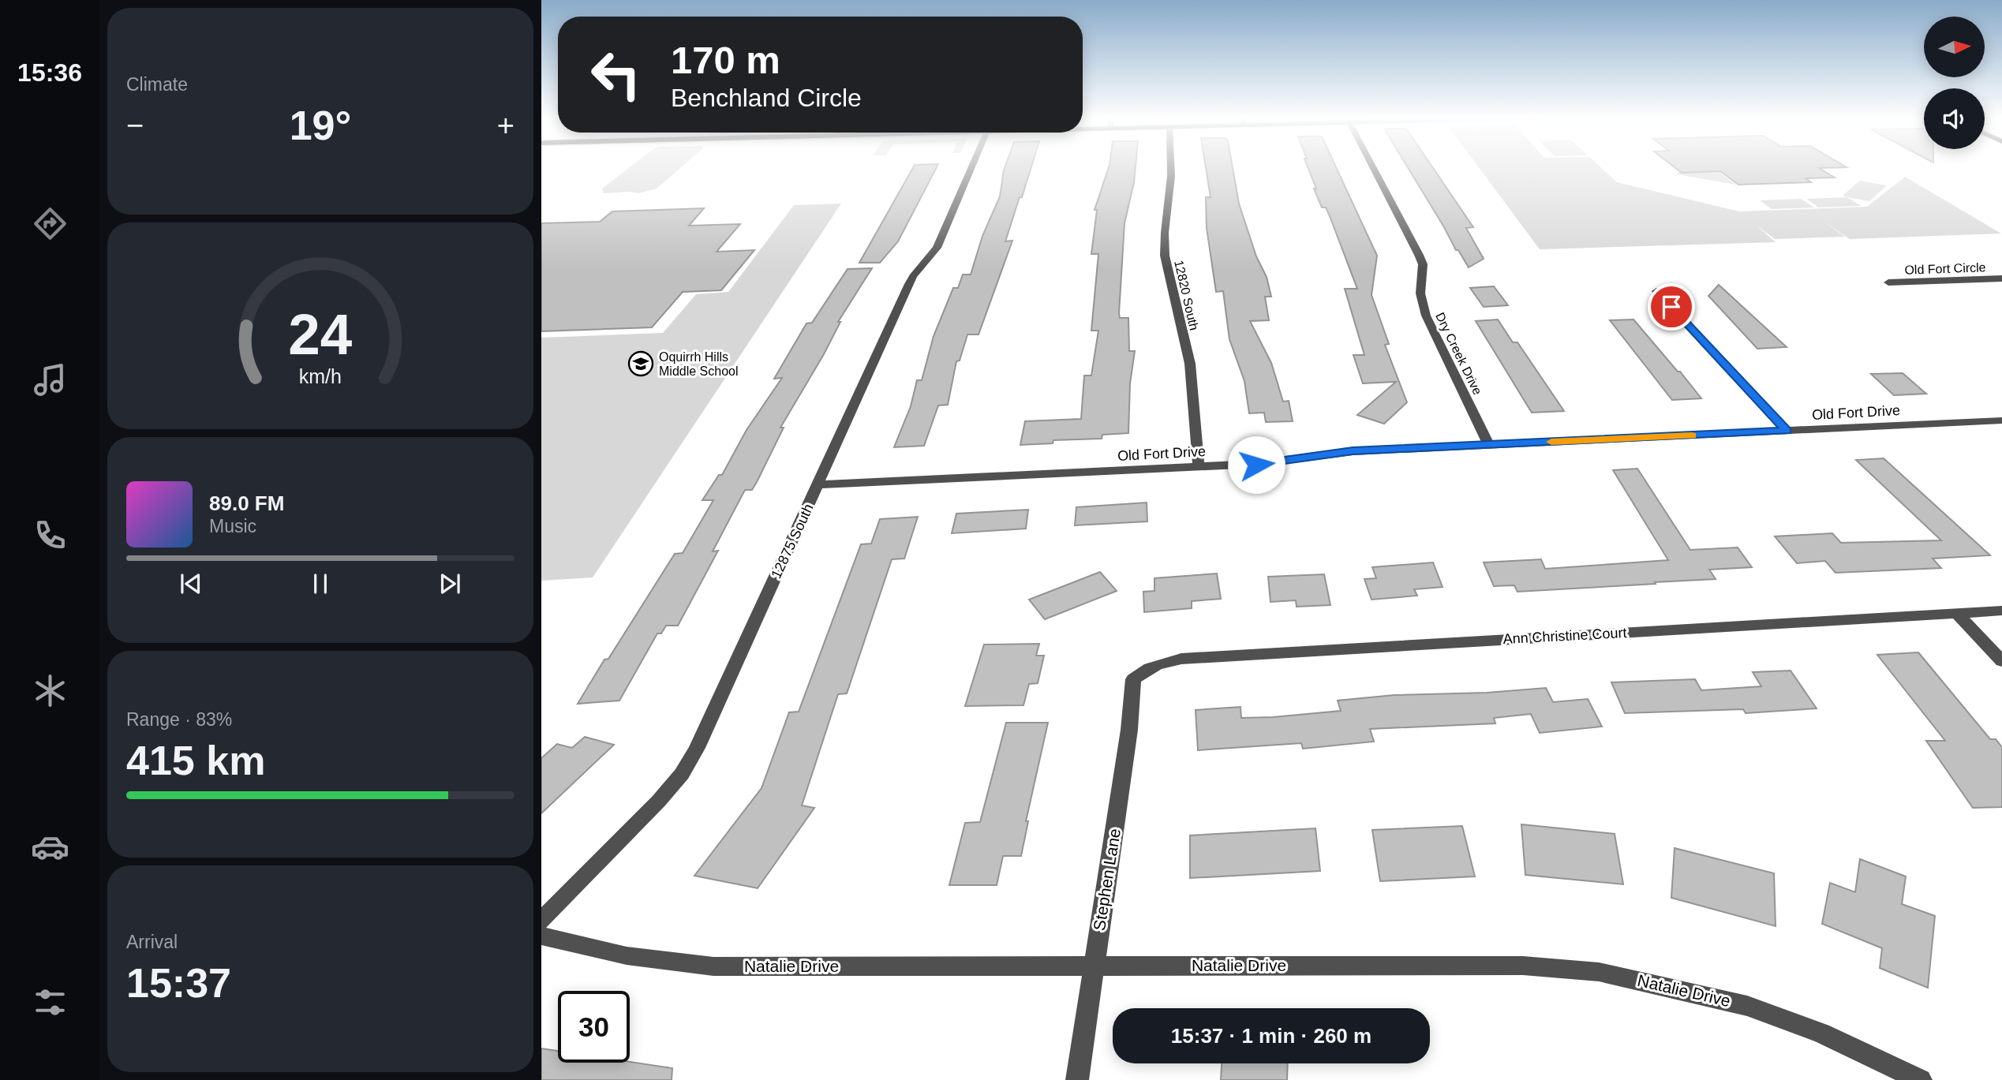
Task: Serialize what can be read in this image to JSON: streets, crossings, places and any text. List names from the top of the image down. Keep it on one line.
{"streets":{"street":["Old Fort Circle","12820 South","Dry Creek Drive","Old Fort Drive","12875 South","Ann Christine Court","Stephen Lane","Natalie Drive"]},"crossings":[["12820 South","Old Fort Drive"],["Dry Creek Drive","Old Fort Drive"],["Old Fort Drive","12875 South"],["Ann Christine Court","Stephen Lane"],["Stephen Lane","Natalie Drive"]],"places":{"school or university":["Oquirrh Hills Middle School"]},"north":"right","page":{"tabs":"15:36","tile":["Climate",["Range · 83%","415 km"],["Arrival","15:37"]],"turn":["170 m","Benchland Circle"],"heat":["−","19°","+"],"song":["89.0 FM","Music"],"limit":"30","trip":"15:37 · 1 min · 260 m","gauge":["24","km/h"]}}
